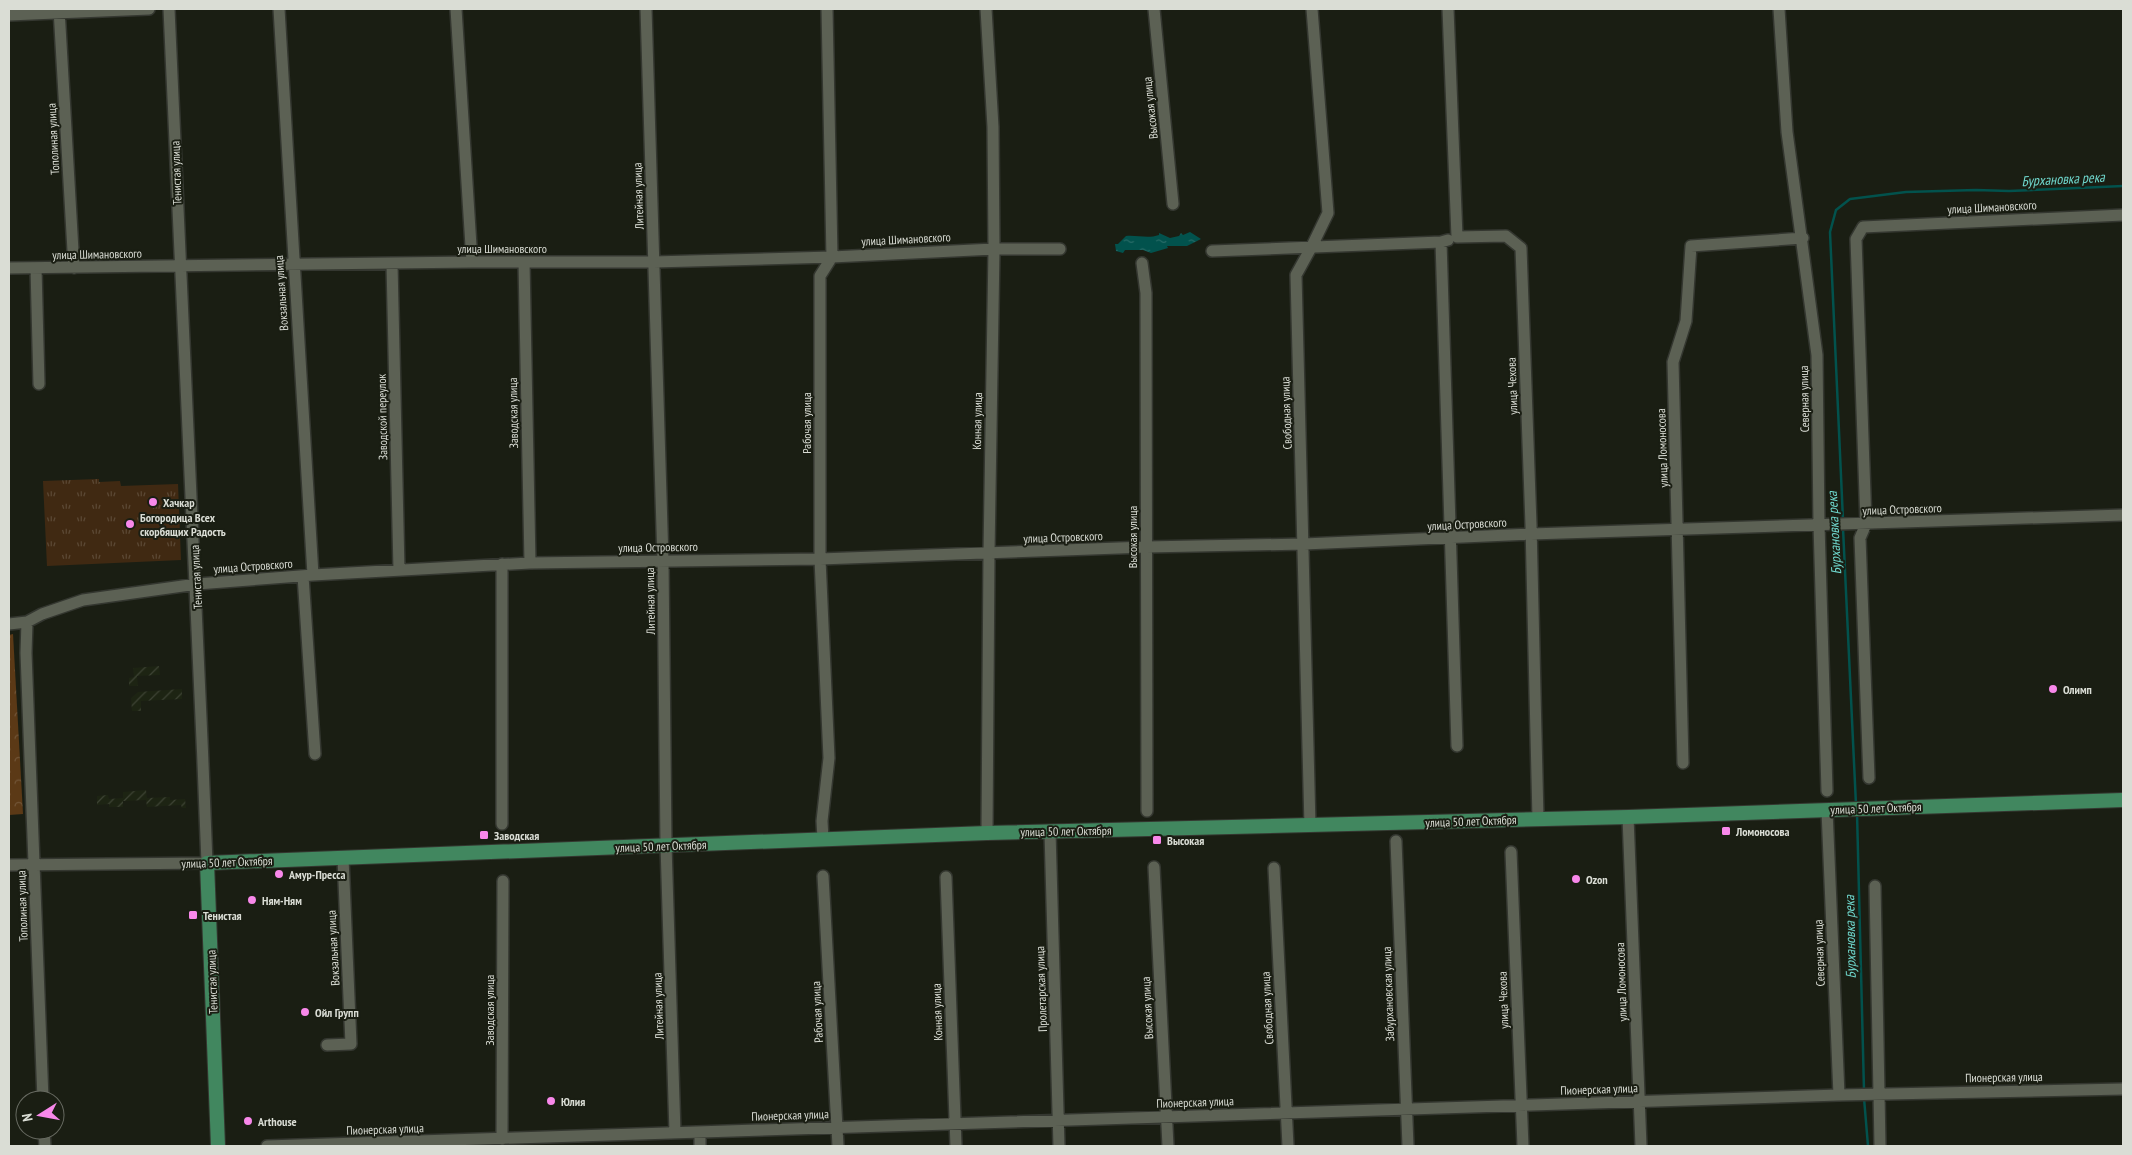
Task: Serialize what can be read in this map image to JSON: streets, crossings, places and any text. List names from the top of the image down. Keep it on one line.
{"streets":{"main road":["Тенистая улица","улица 50 лет Октября"],"street":["Высокая улица","Тополиная улица","Литейная улица","улица Шимановского","Вокзальная улица","улица Чехова","Северная улица","Заводская улица","Свободная улица","Заводской переулок","Конная улица","Рабочая улица","улица Ломоносова","улица Островского","Пролетарская улица","Забурхановская улица","Пионерская улица"]},"crossings":[["Высокая улица","улица Островского"],["Высокая улица","Пионерская улица"],["Тополиная улица","улица Шимановского"],["Тополиная улица","улица Островского"],["Тополиная улица","улица 50 лет Октября"],["Тенистая улица","улица Шимановского"],["Тенистая улица","улица Островского"],["Тенистая улица","улица 50 лет Октября"],["Литейная улица","улица Шимановского"],["Литейная улица","улица Островского"],["Литейная улица","улица 50 лет Октября"],["Литейная улица","Пионерская улица"],["улица Шимановского","Вокзальная улица"],["улица Шимановского","Заводская улица"],["улица Шимановского","Заводской переулок"],["улица Шимановского","Конная улица"],["улица Шимановского","Рабочая улица"],["улица Шимановского","улица Островского"],["Вокзальная улица","улица Островского"],["Вокзальная улица","улица 50 лет Октября"],["улица Чехова","Свободная улица"],["улица Чехова","улица Островского"],["улица Чехова","улица 50 лет Октября"],["улица Чехова","Пионерская улица"],["Северная улица","улица Ломоносова"],["Северная улица","улица Островского"],["Северная улица","улица 50 лет Октября"],["Северная улица","Пионерская улица"],["Заводская улица","улица Островского"],["Заводская улица","Пионерская улица"],["Свободная улица","улица Островского"],["Свободная улица","улица 50 лет Октября"],["Свободная улица","Пионерская улица"],["Заводской переулок","улица Островского"],["Конная улица","улица Островского"],["Конная улица","улица 50 лет Октября"],["Конная улица","Пионерская улица"],["Рабочая улица","улица Островского"],["Рабочая улица","улица 50 лет Октября"],["Рабочая улица","Пионерская улица"],["улица Ломоносова","улица Островского"],["улица Ломоносова","улица 50 лет Октября"],["улица Ломоносова","Пионерская улица"],["улица 50 лет Октября","Пролетарская улица"],["Пролетарская улица","Пионерская улица"],["Забурхановская улица","Пионерская улица"]],"water":["Бурхановка река"],"places":{"other":["Хачкар","Богородица Всех скорбящих Радость","Олимп","Амур-Пресса","Ozon","Ням-Ням","Ойл Групп","Юлия","Arthouse"],"transit":["Ломоносова","Заводская","Высокая","Тенистая"]},"north":"left"}
